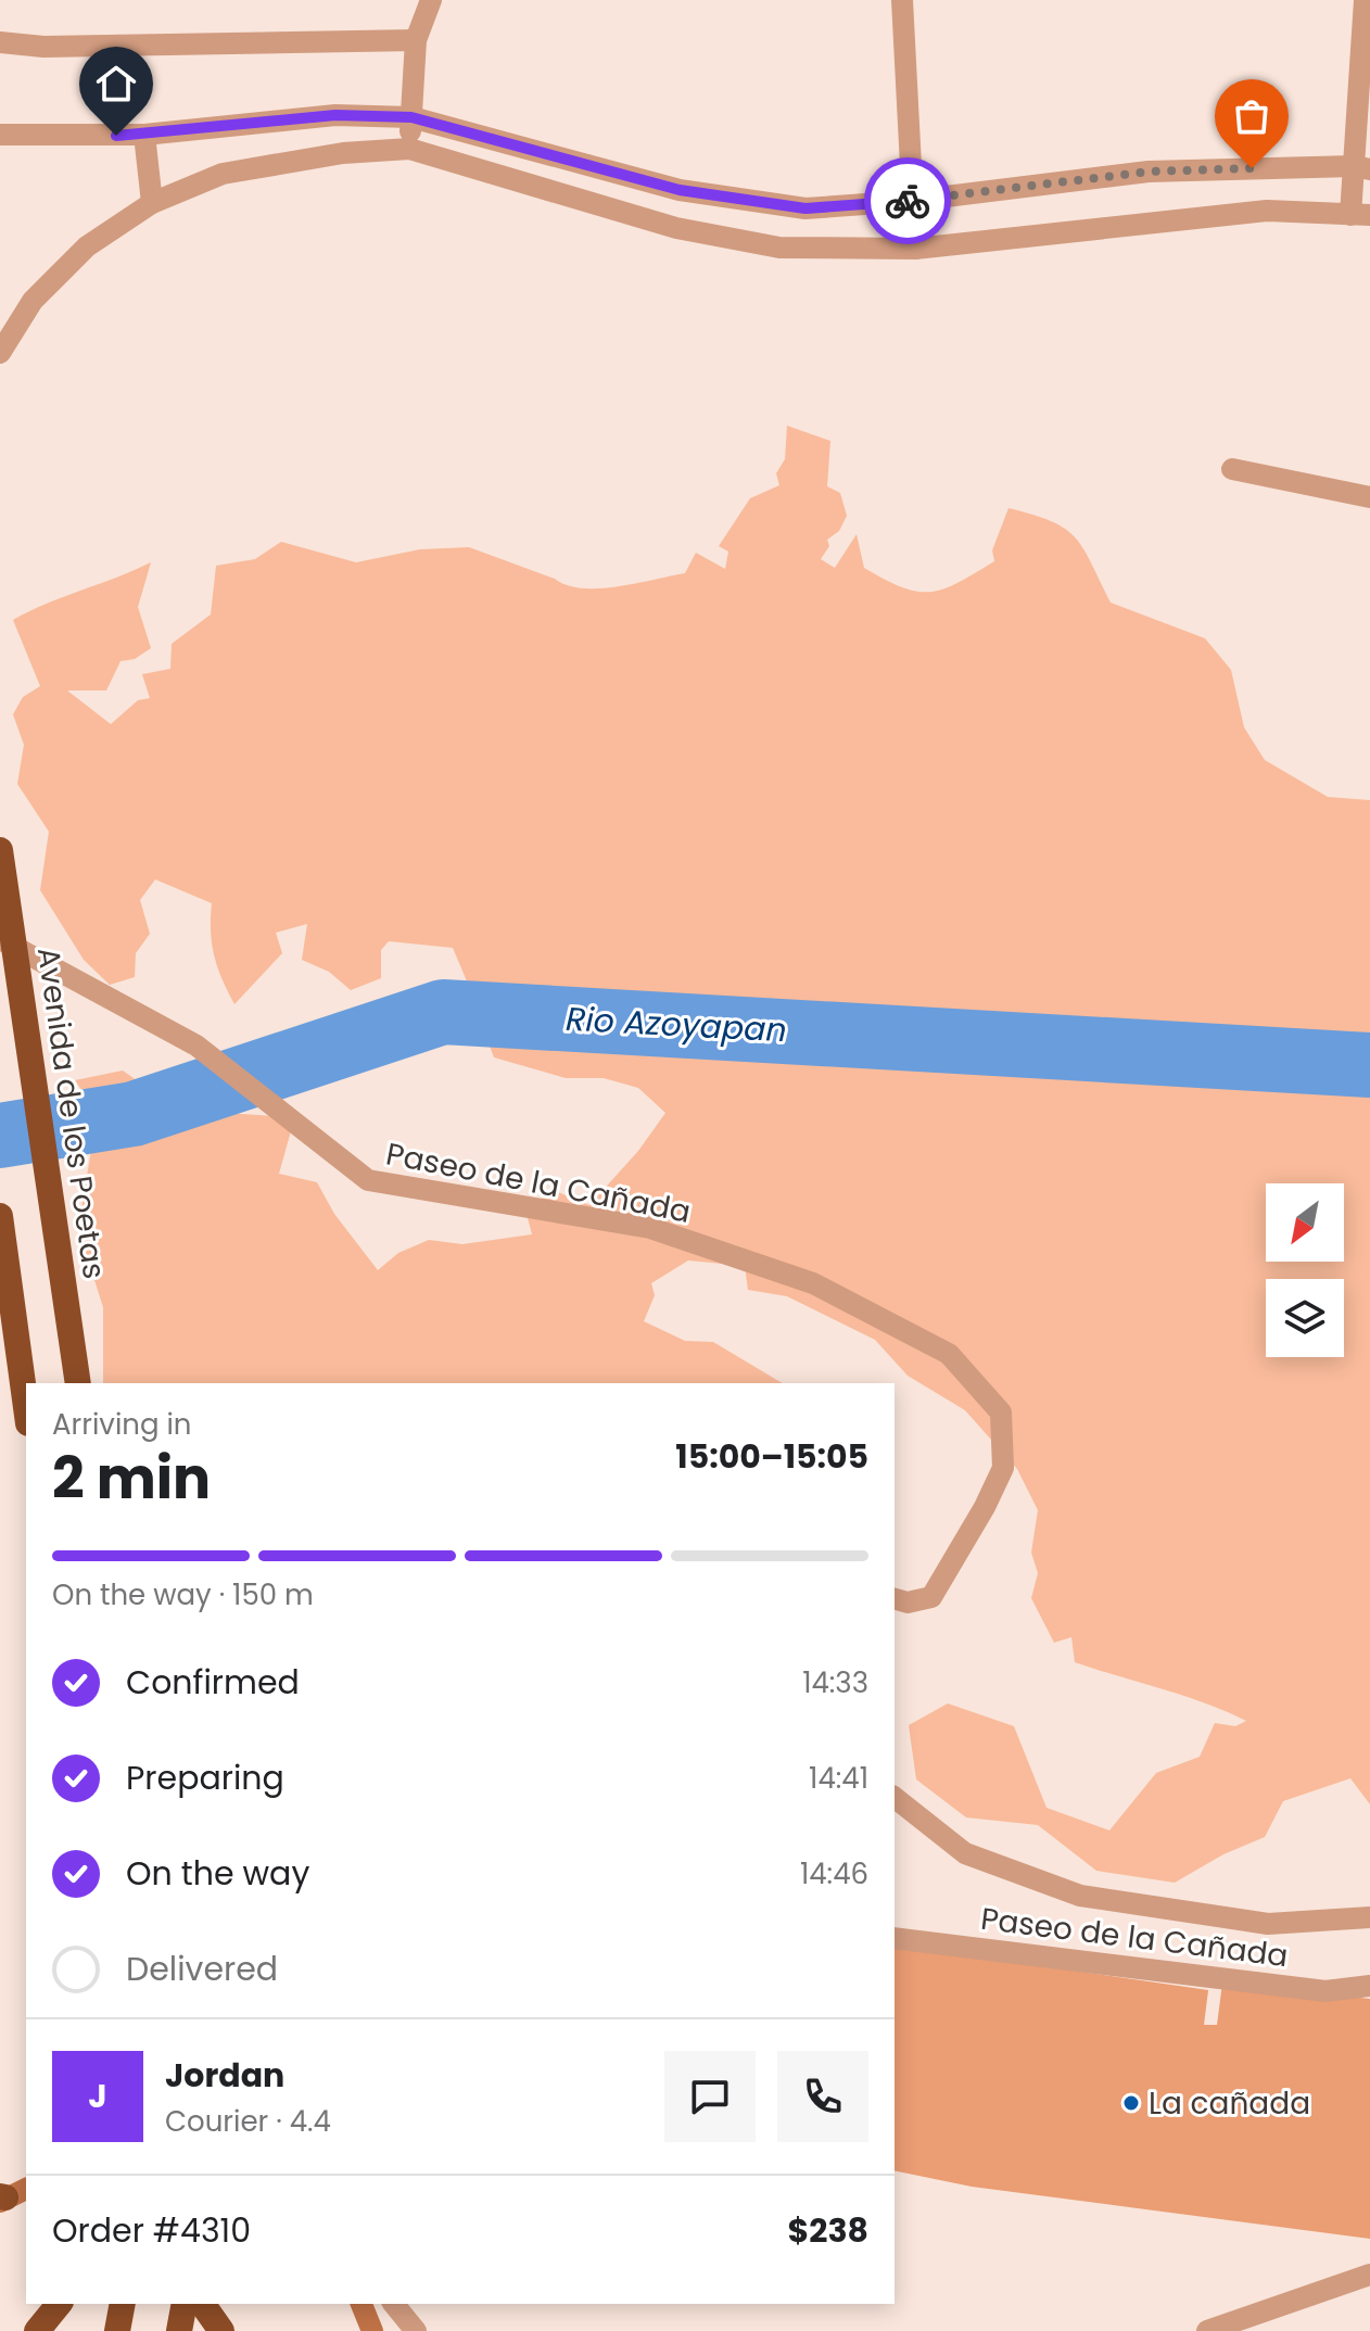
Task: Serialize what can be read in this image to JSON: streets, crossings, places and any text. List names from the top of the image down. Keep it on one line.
{"streets":{"highway":["Avenida de los Poetas"],"street":["Paseo de la Cañada"]},"water":["Rio Azoyapan"],"places":["La cañada"],"north":"bottom left","page":{"heading":["2 min","Arriving in","15:00–15:05"],"panel":["Jordan","Courier · 4.4","Order #4310","$238"],"bar":"On the way · 150 m","list":[["Confirmed","14:33"],["Preparing","14:41"],["On the way","14:46"],"Delivered"],"round":"J"}}
